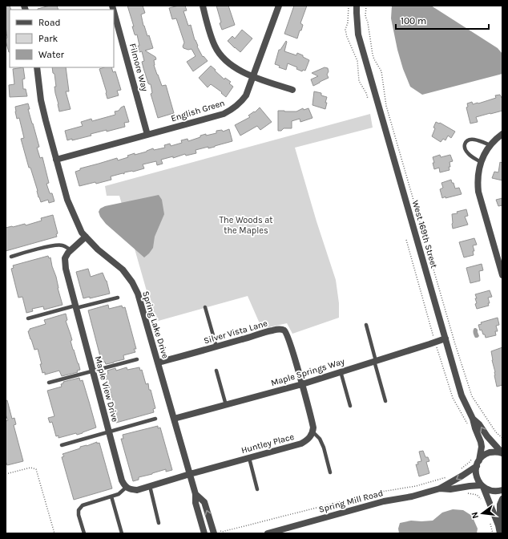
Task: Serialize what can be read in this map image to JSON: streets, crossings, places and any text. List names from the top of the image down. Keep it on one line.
{"streets":{"street":["Filmore Way","English Green","West 169th Street","Spring Lake Drive","Silver Vista Lane","Maple Springs Way","Maple View Drive","Huntley Place","Spring Mill Road"]},"crossings":[["Filmore Way","English Green"],["English Green","Spring Lake Drive"],["West 169th Street","Maple Springs Way"],["West 169th Street","Spring Mill Road"],["Spring Lake Drive","Silver Vista Lane"],["Spring Lake Drive","Maple Springs Way"],["Spring Lake Drive","Maple View Drive"],["Spring Lake Drive","Huntley Place"],["Silver Vista Lane","Maple Springs Way"]],"parks":["The Woods at the Maples"],"legend":["Road","Park","Water"],"scale_bar":"100 m","north":"left"}
